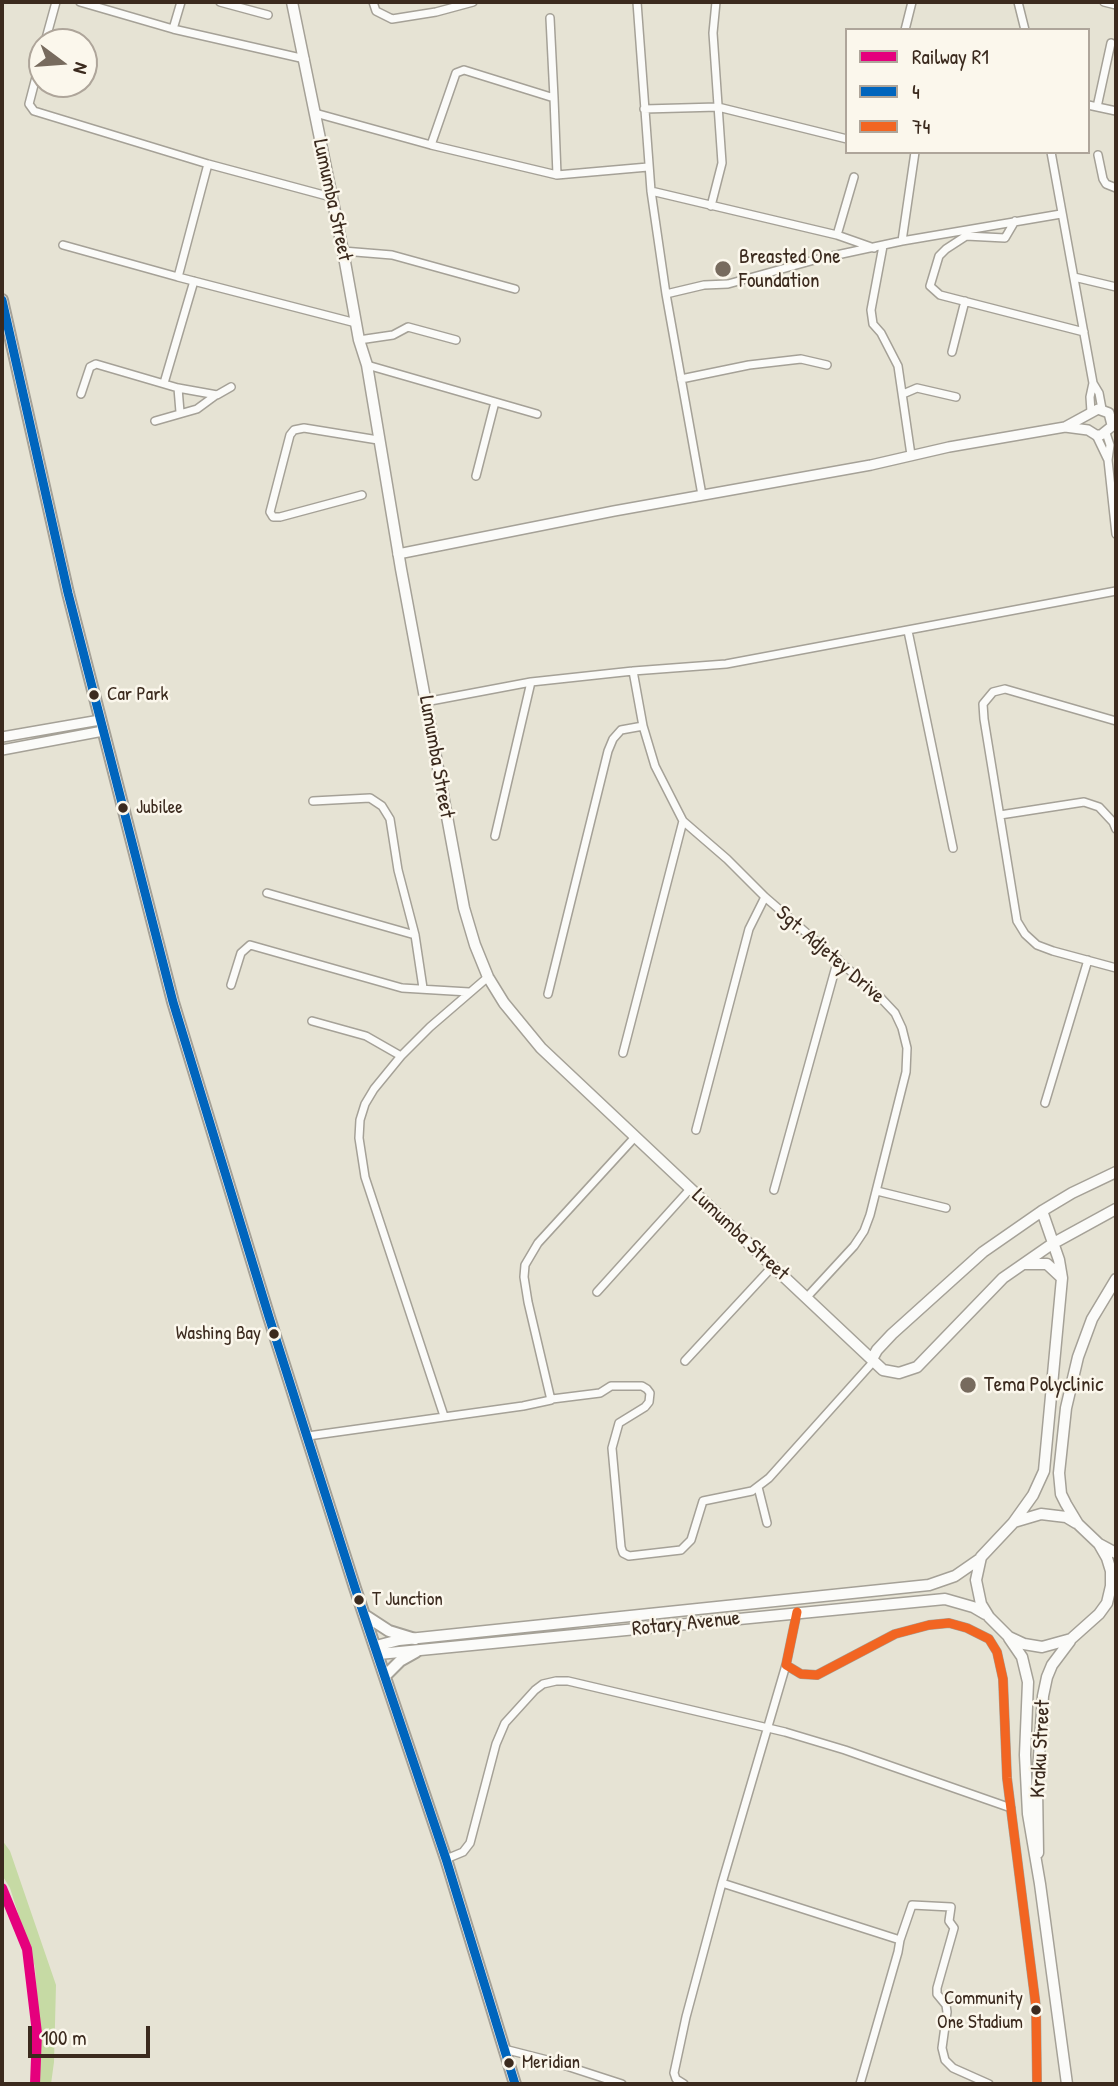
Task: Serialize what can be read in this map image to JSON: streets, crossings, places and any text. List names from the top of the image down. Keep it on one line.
{"streets":{"main road":["Lumumba Street","Rotary Avenue","Kraku Street"],"street":["Sgt. Adjetey Drive"]},"crossings":[["Lumumba Street","Sgt. Adjetey Drive"],["Rotary Avenue","Kraku Street"]],"places":["Breasted One Foundation","Car Park","Jubilee","Washing Bay","Tema Polyclinic","T Junction","Community One Stadium","Meridian"],"lines":["transit line 4","transit line 74","rail line R1"],"legend":["Railway R1","4","74"],"scale_bar":"100 m","north":"right"}
